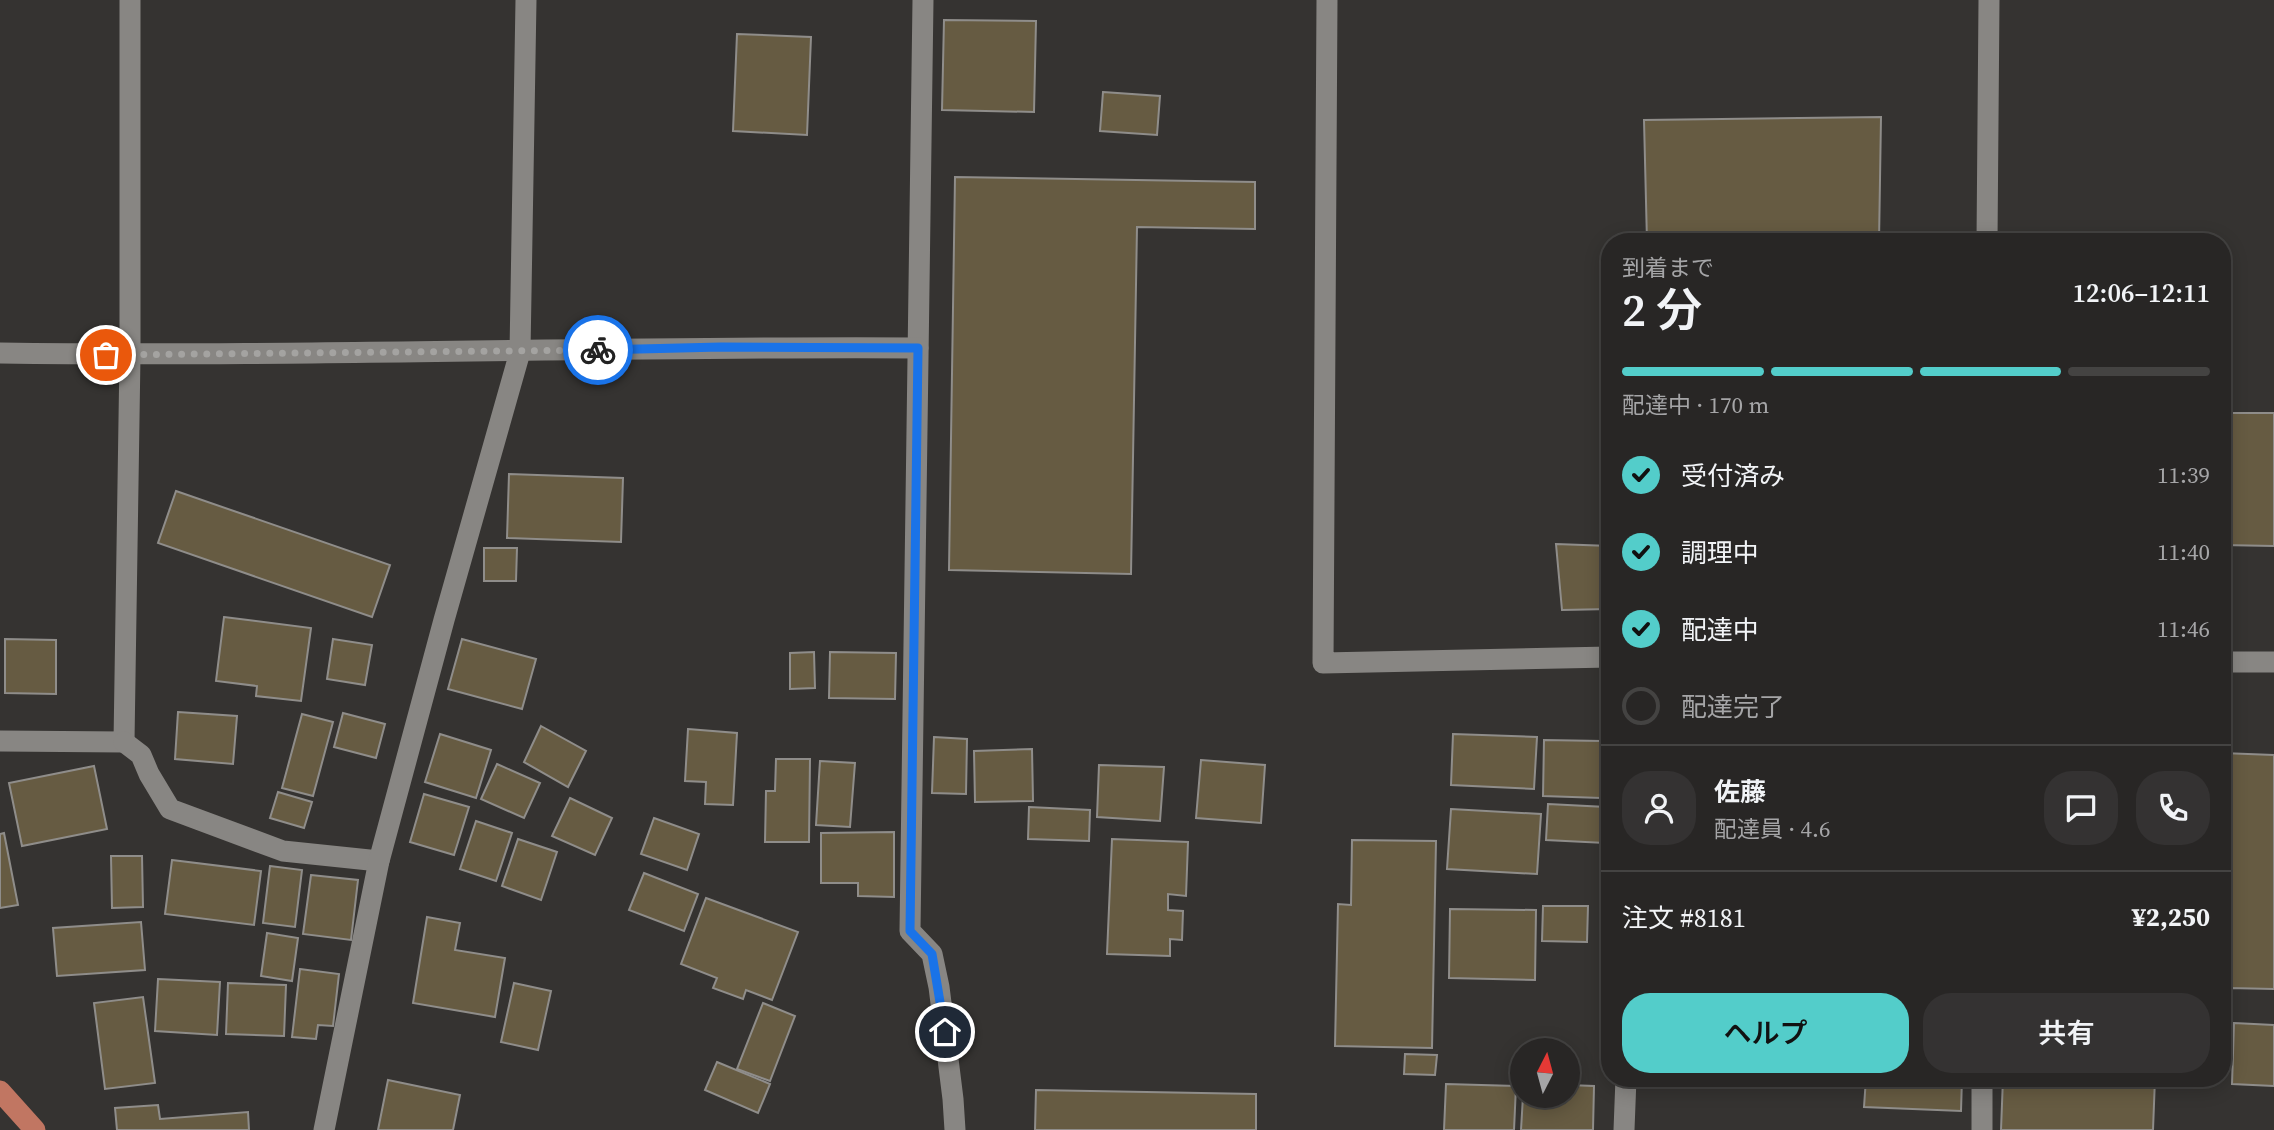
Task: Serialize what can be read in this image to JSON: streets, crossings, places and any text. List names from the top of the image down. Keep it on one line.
{"north":"top","page":{"heading":["2 分","到着まで","12:06–12:11"],"panel":["佐藤","配達員 · 4.6","注文 #8181","¥2,250"],"bar":"配達中 · 170 m","list":[["受付済み","11:39"],["調理中","11:40"],["配達中","11:46"],"配達完了"],"buttons":["ヘルプ","共有"]}}
